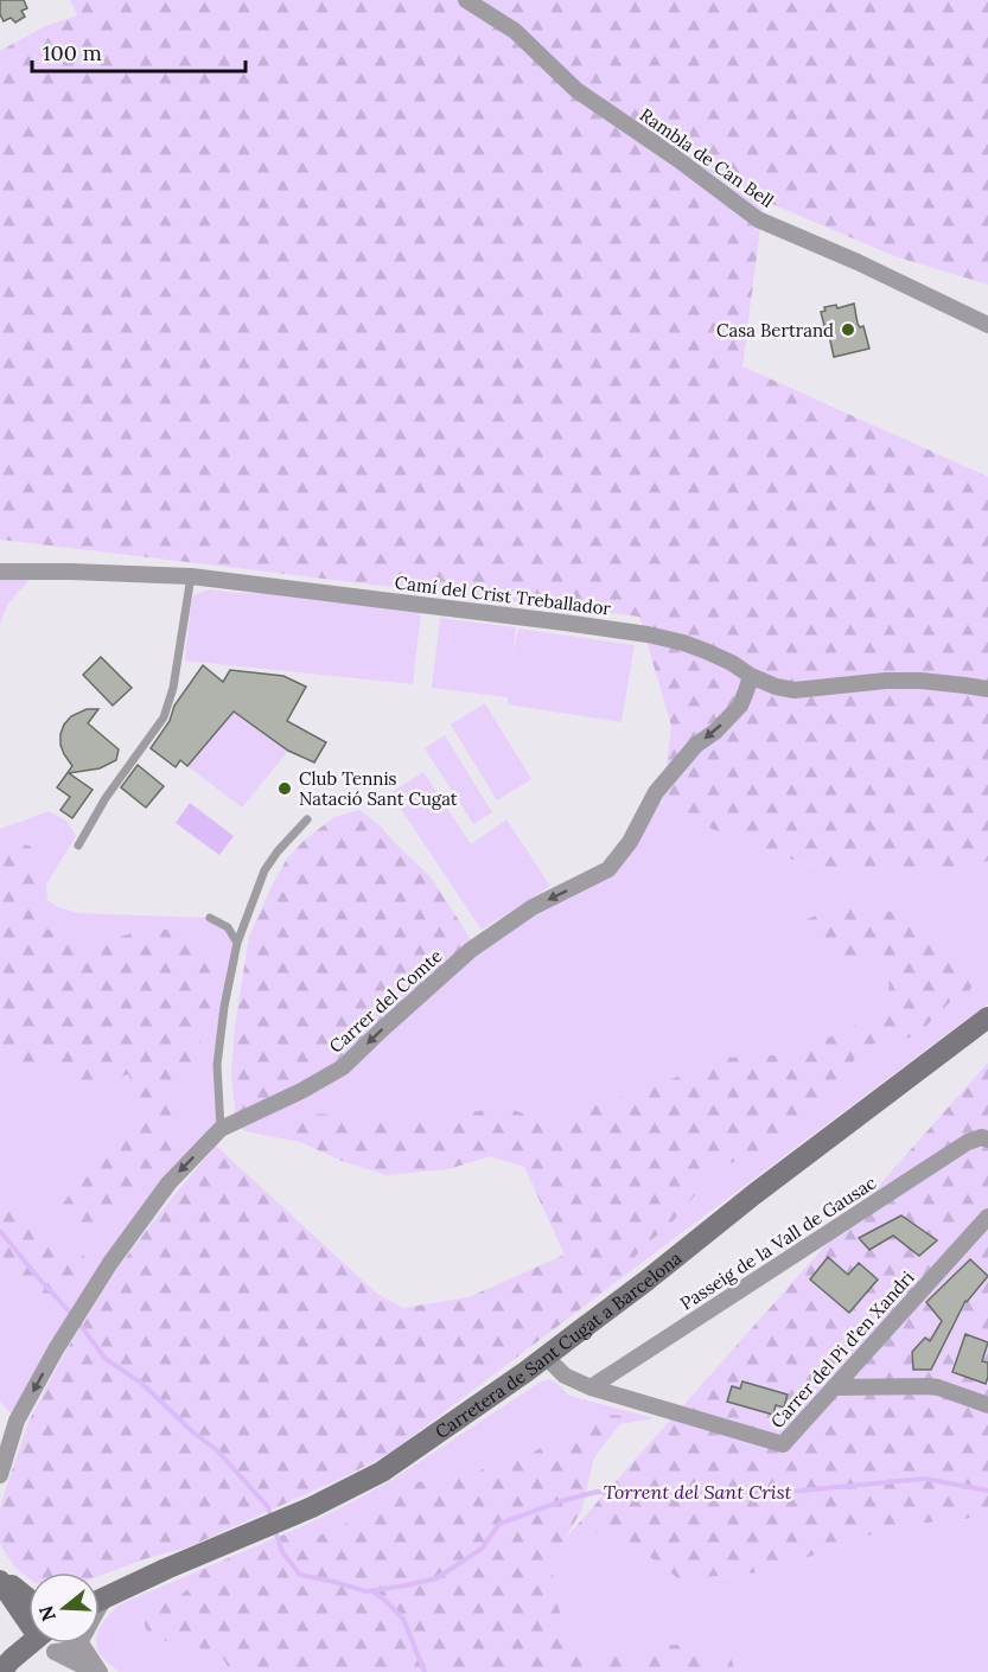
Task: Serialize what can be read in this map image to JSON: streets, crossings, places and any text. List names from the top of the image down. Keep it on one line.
{"streets":{"main road":["Carretera de Sant Cugat a Barcelona"],"street":["Rambla de Can Bell","Camí del Crist Treballador","Carrer del Comte","Passeig de la Vall de Gausac","Carrer del Pi d'en Xandri"]},"crossings":[["Camí del Crist Treballador","Carrer del Comte"],["Passeig de la Vall de Gausac","Carrer del Pi d'en Xandri"],["Carretera de Sant Cugat a Barcelona","Carrer del Pi d'en Xandri"]],"one_way":["Carrer del Comte"],"water":["Torrent del Sant Crist"],"places":["Casa Bertrand","Club Tennis Natació Sant Cugat"],"scale_bar":"100 m","north":"left"}
